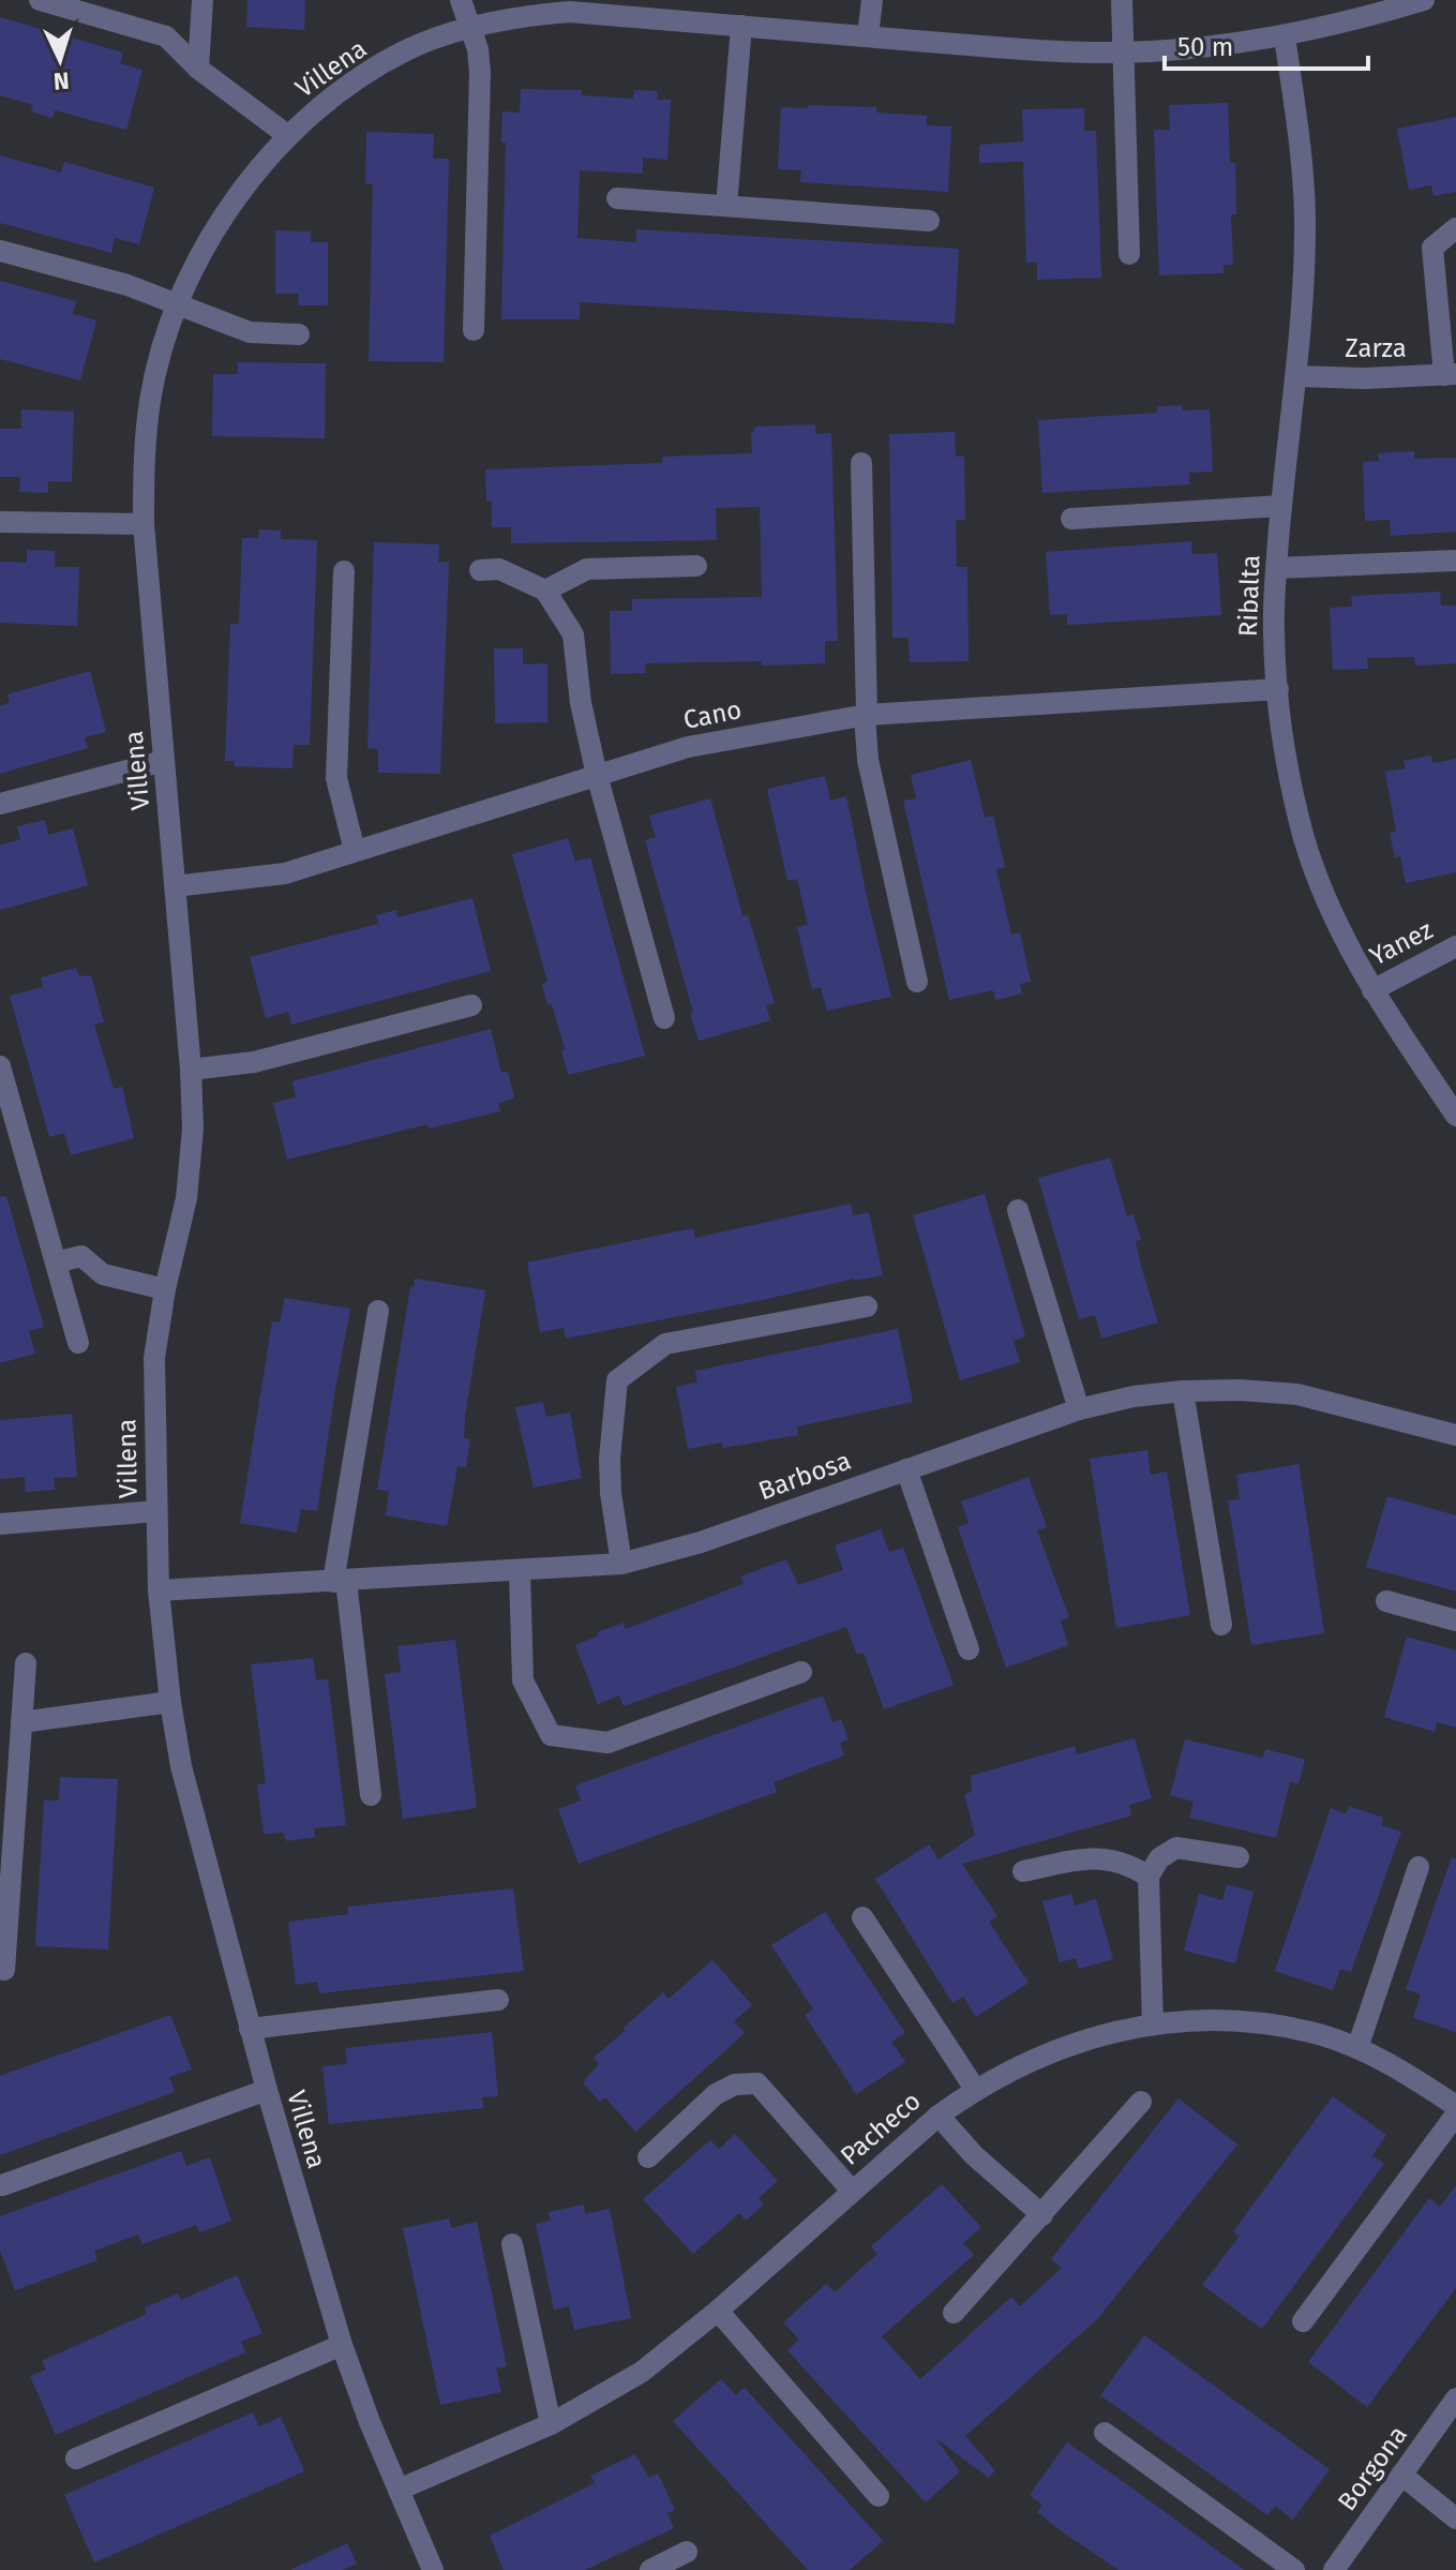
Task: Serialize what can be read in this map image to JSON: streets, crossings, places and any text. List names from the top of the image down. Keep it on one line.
{"streets":{"street":["Villena","Zarza","Ribalta","Cano","Yanez","Barbosa","Pacheco","Borgona"]},"crossings":[["Villena","Ribalta"],["Villena","Cano"],["Villena","Barbosa"],["Villena","Pacheco"],["Zarza","Ribalta"],["Ribalta","Cano"],["Ribalta","Yanez"]],"scale_bar":"50 m","north":"bottom"}
